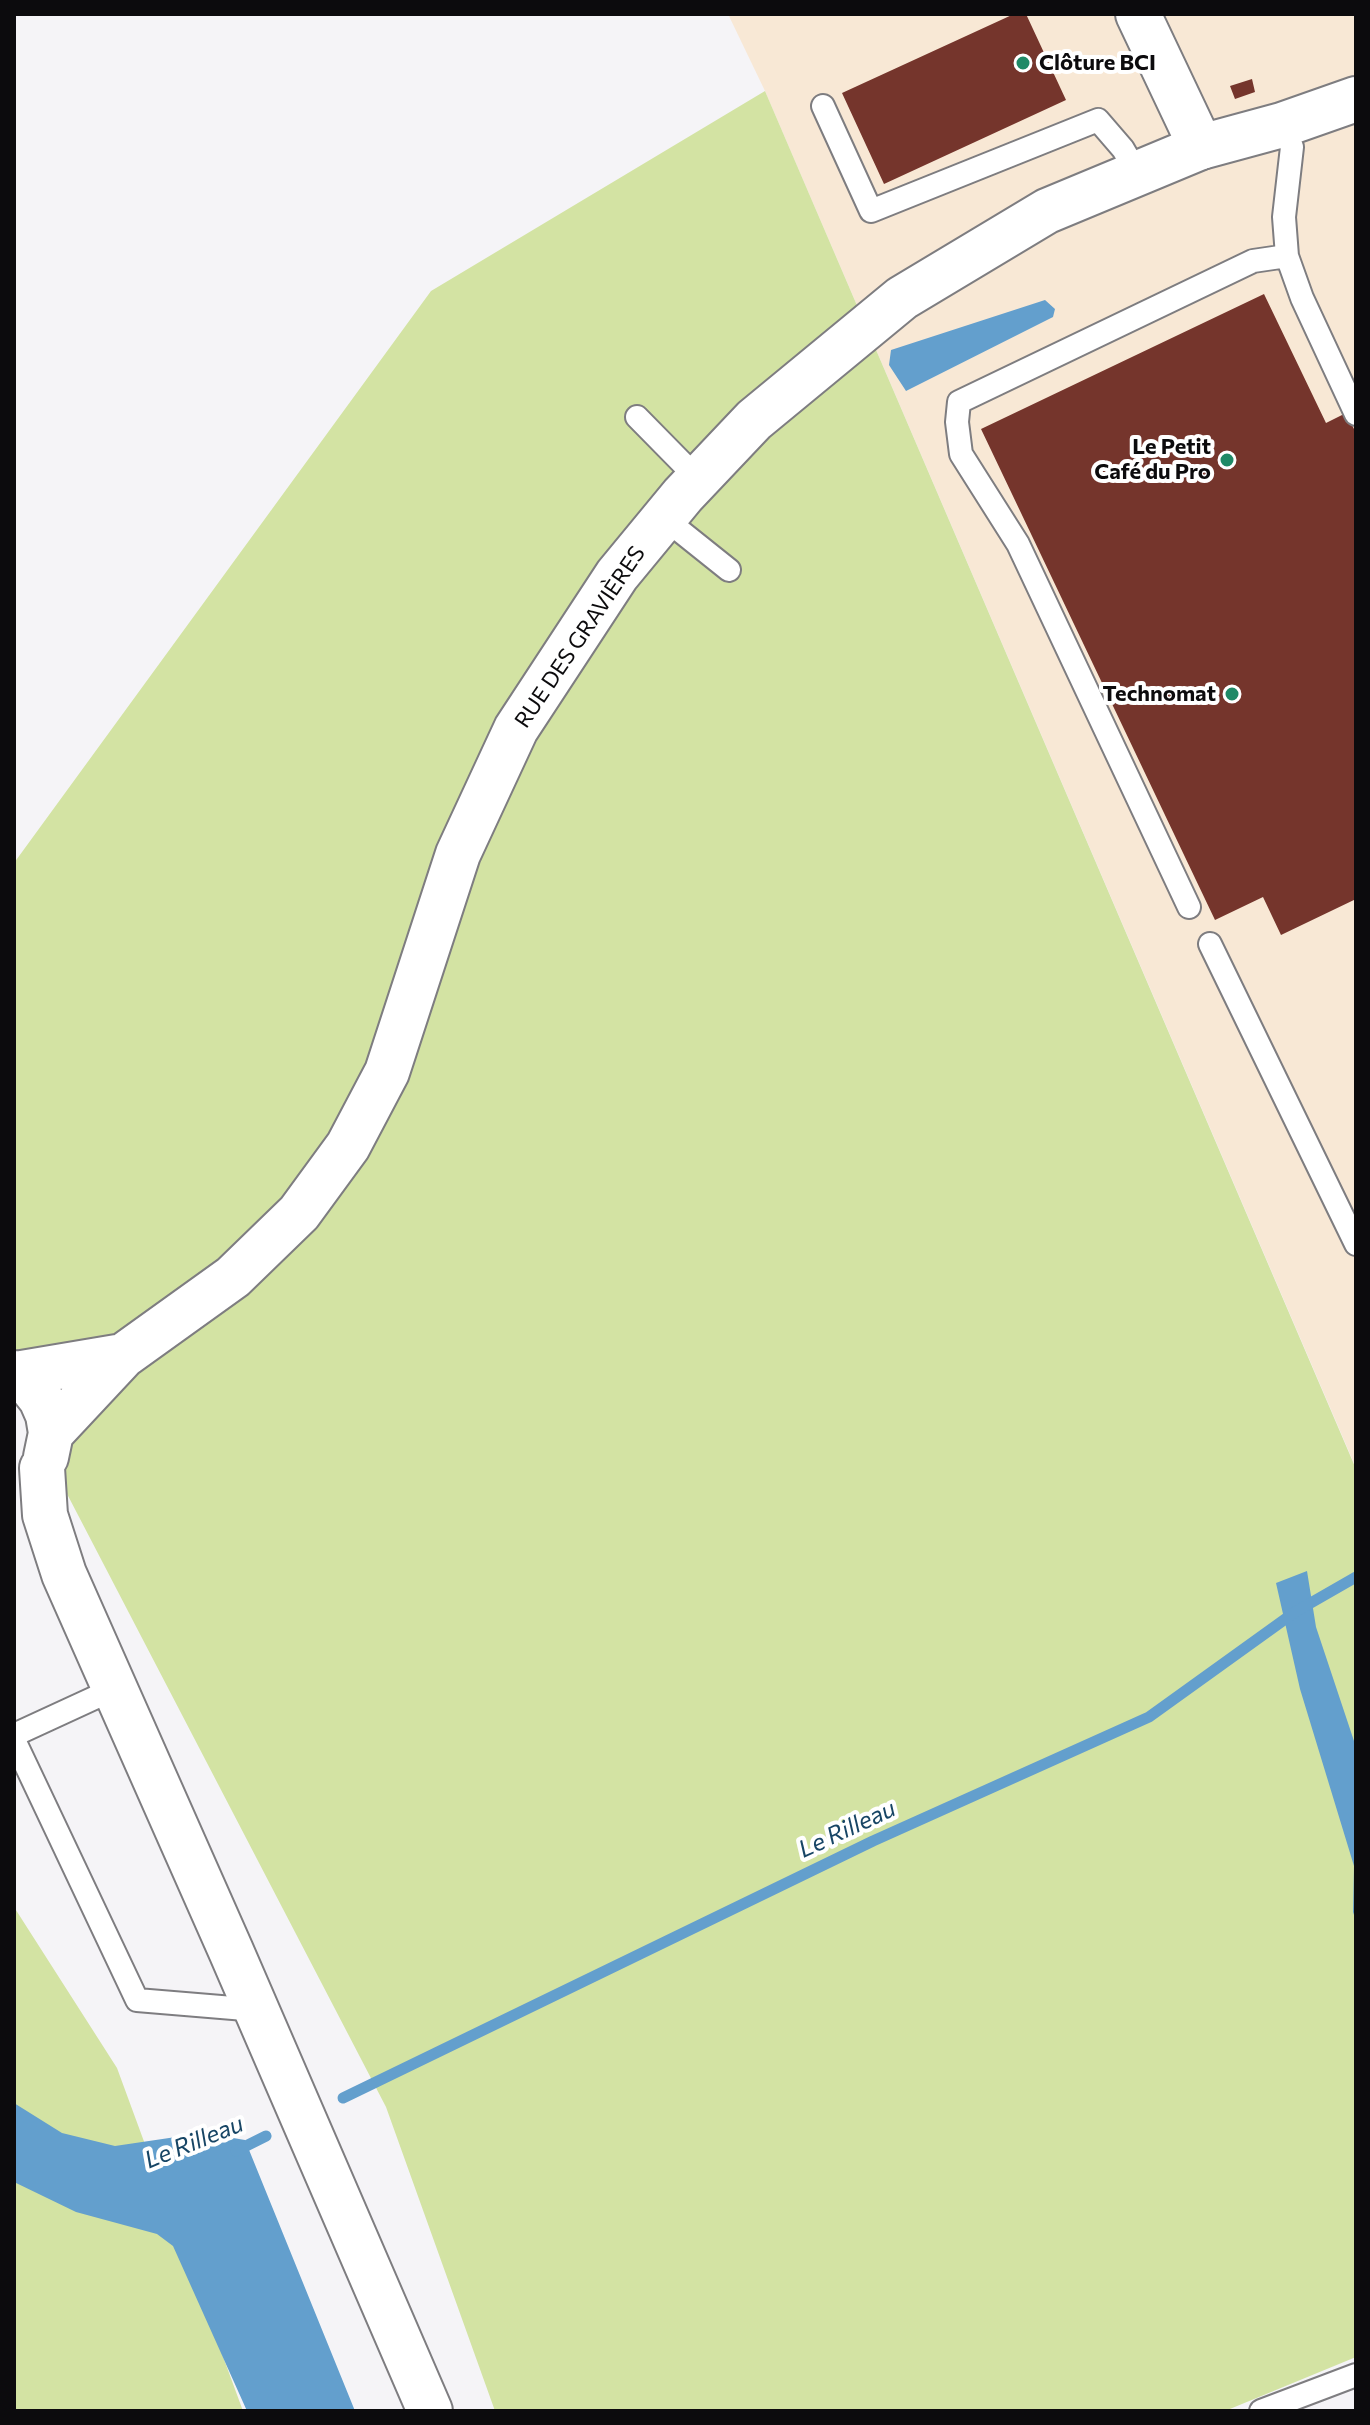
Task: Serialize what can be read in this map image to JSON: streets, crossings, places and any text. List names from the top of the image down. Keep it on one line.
{"streets":{"main road":["RUE DES GRAVIÈRES"]},"water":["Le Rilleau"],"places":["Clôture BCI","Le Petit Café du Pro","Technomat"]}
